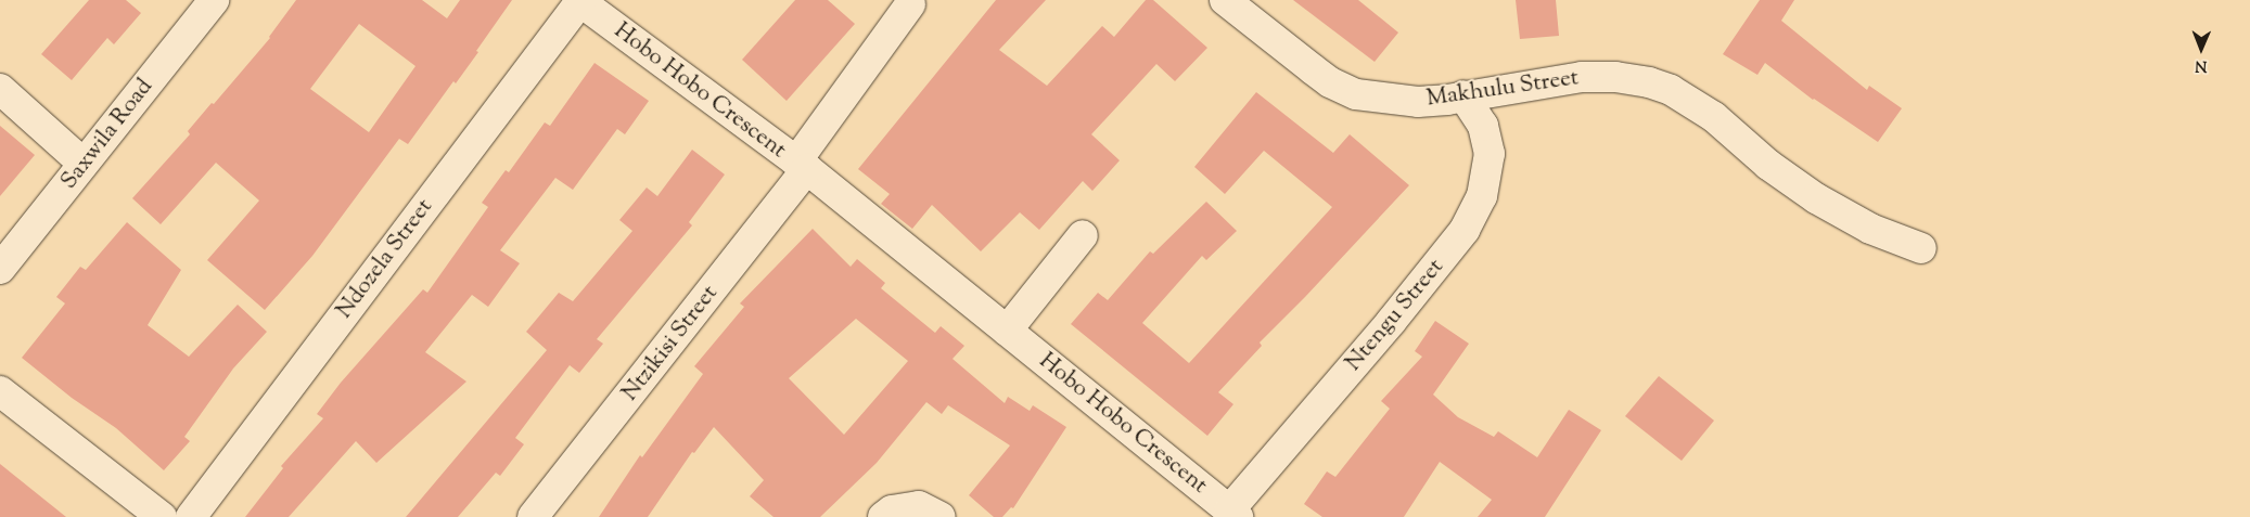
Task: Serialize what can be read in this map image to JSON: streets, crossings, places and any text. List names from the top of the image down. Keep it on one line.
{"streets":{"street":["Makhulu Street","Hobo Hobo Crescent","Saxwila Road","Ndozela Street","Ntengu Street","Ntzikisi Street"]},"crossings":[["Makhulu Street","Ntengu Street"],["Hobo Hobo Crescent","Ndozela Street"],["Hobo Hobo Crescent","Ntengu Street"],["Hobo Hobo Crescent","Ntzikisi Street"]],"north":"bottom"}
